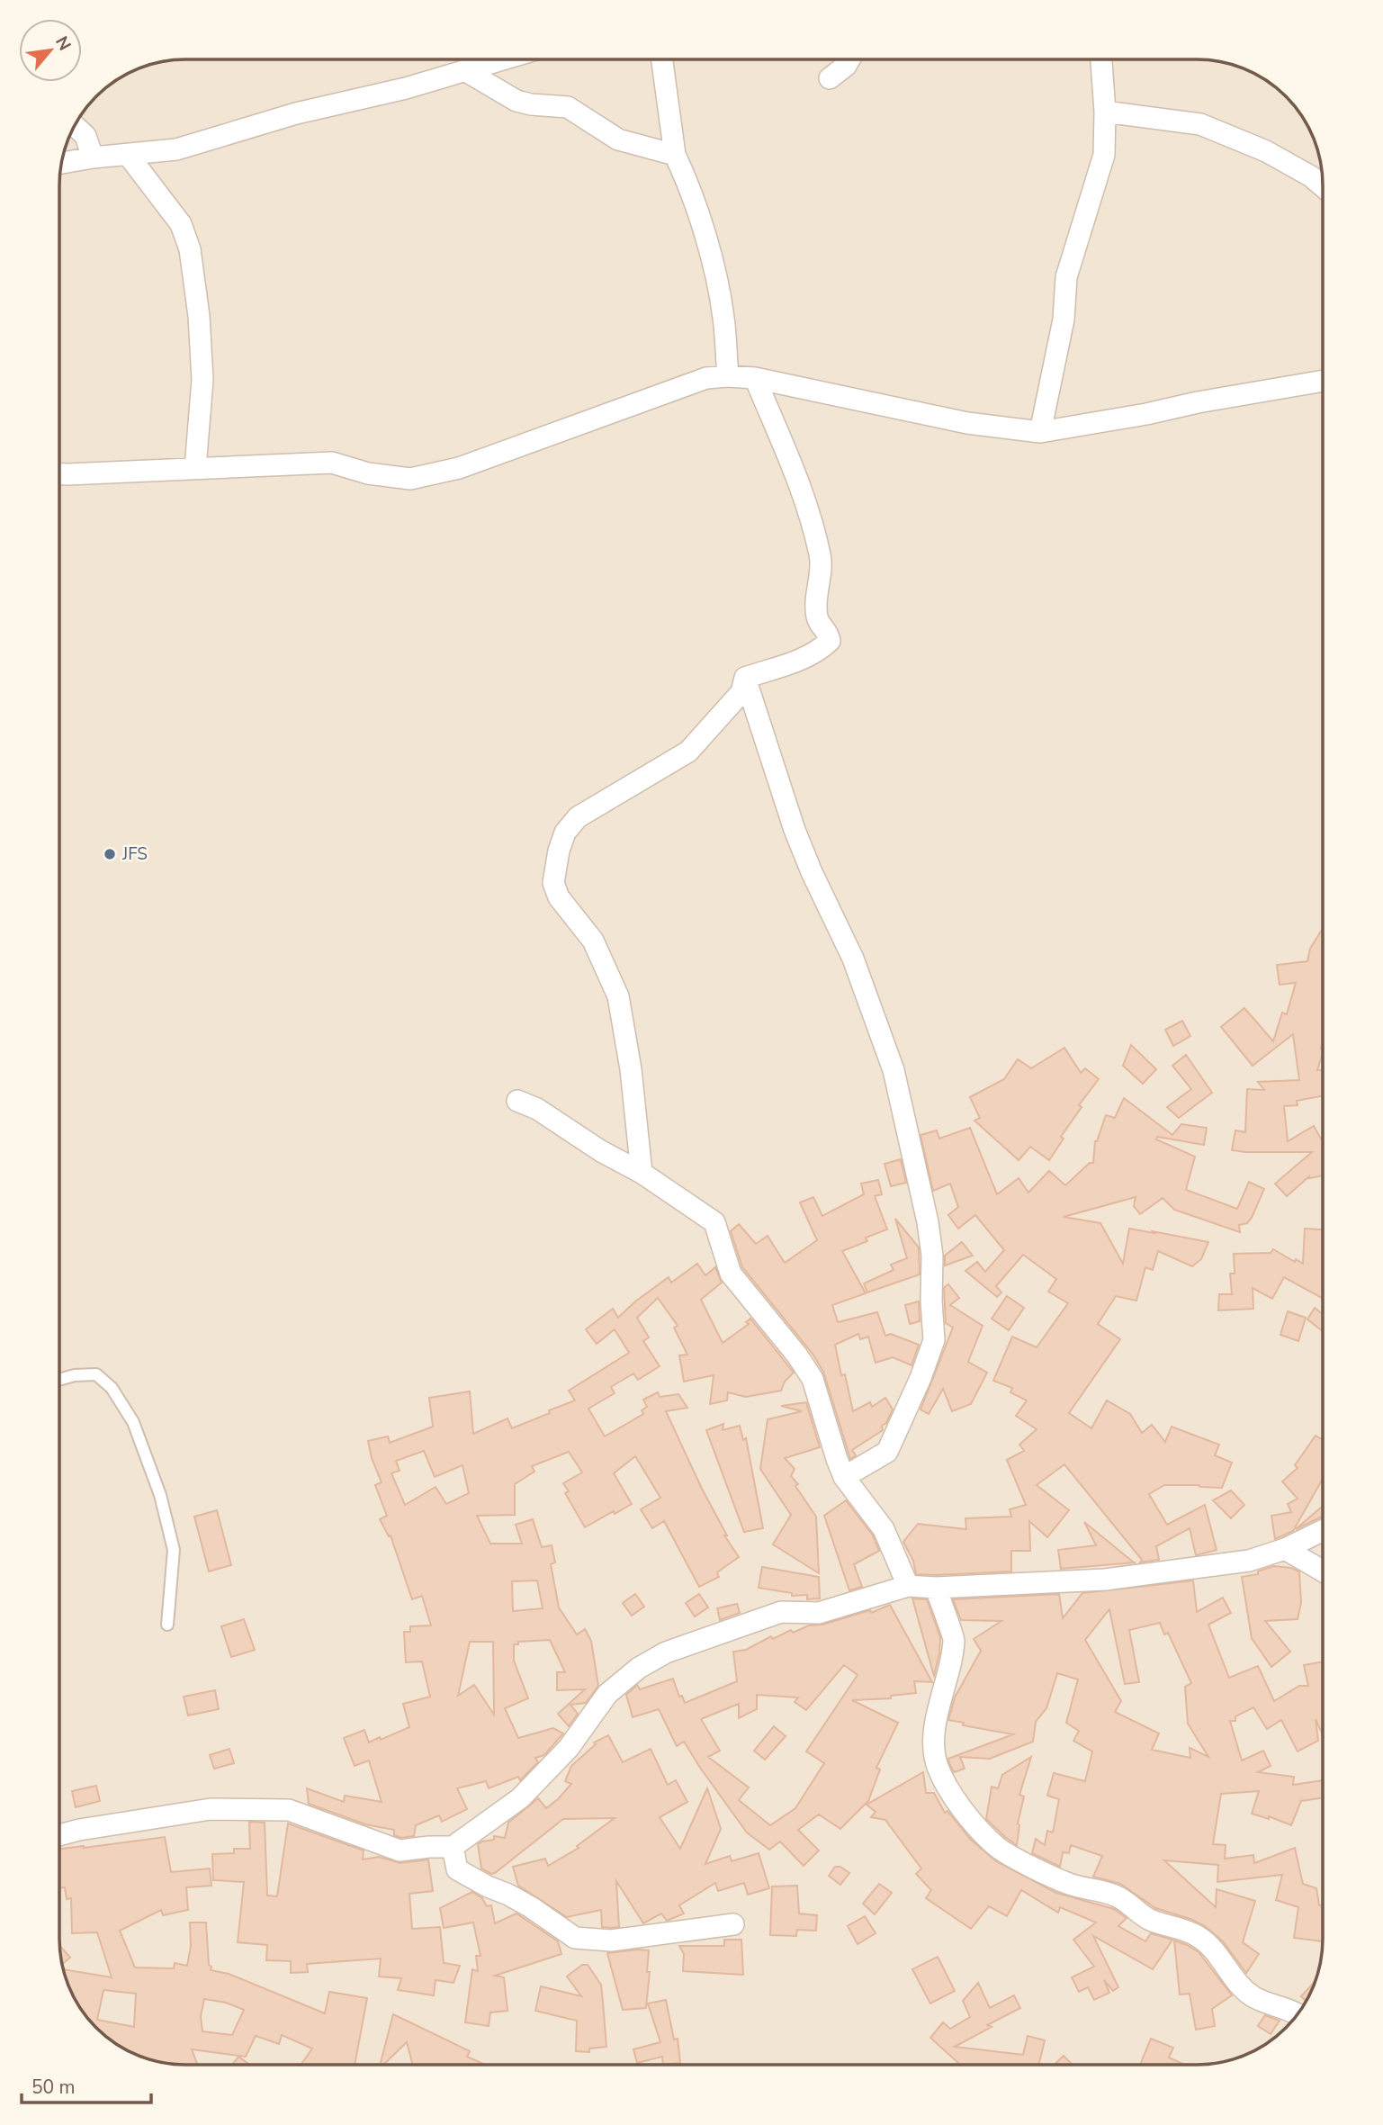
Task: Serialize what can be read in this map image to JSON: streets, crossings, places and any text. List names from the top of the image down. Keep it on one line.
{"places":["JFS"],"scale_bar":"50 m","north":"top right"}
